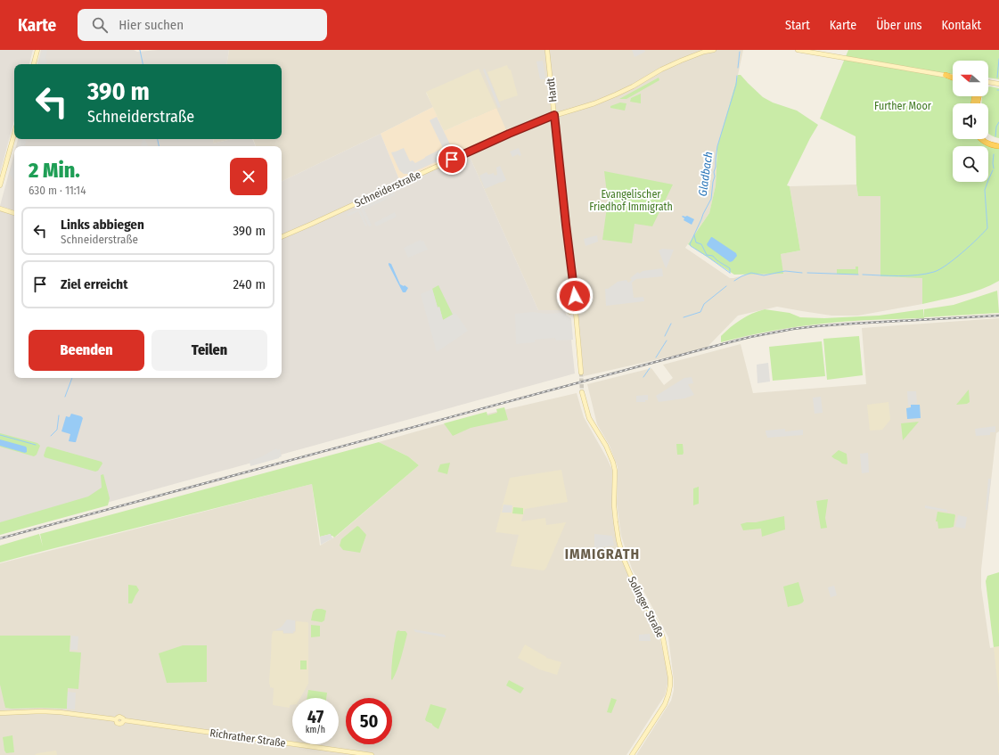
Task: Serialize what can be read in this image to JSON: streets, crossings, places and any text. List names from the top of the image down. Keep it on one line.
{"streets":{"main road":["Hardt","Schneiderstraße","Solinger Straße","Richrather Straße"]},"crossings":[["Hardt","Schneiderstraße"]],"districts":["IMMIGRATH"],"water":["Gladbach"],"parks":["Further Moor","Evangelischer Friedhof Immigrath"],"north":"left","page":{"header":"Karte","search":"Hier suchen","nav":["Start","Karte","Über uns","Kontakt"],"turn":["390 m","Schneiderstraße"],"heading":["2 Min.","630 m · 11:14"],"list":[{"name":"Links abbiegen","note":"Schneiderstraße","value":"390 m"},{"name":"Ziel erreicht","value":"240 m"}],"buttons":["Beenden","Teilen"],"speed":"47 km/h","limit":"50"}}
